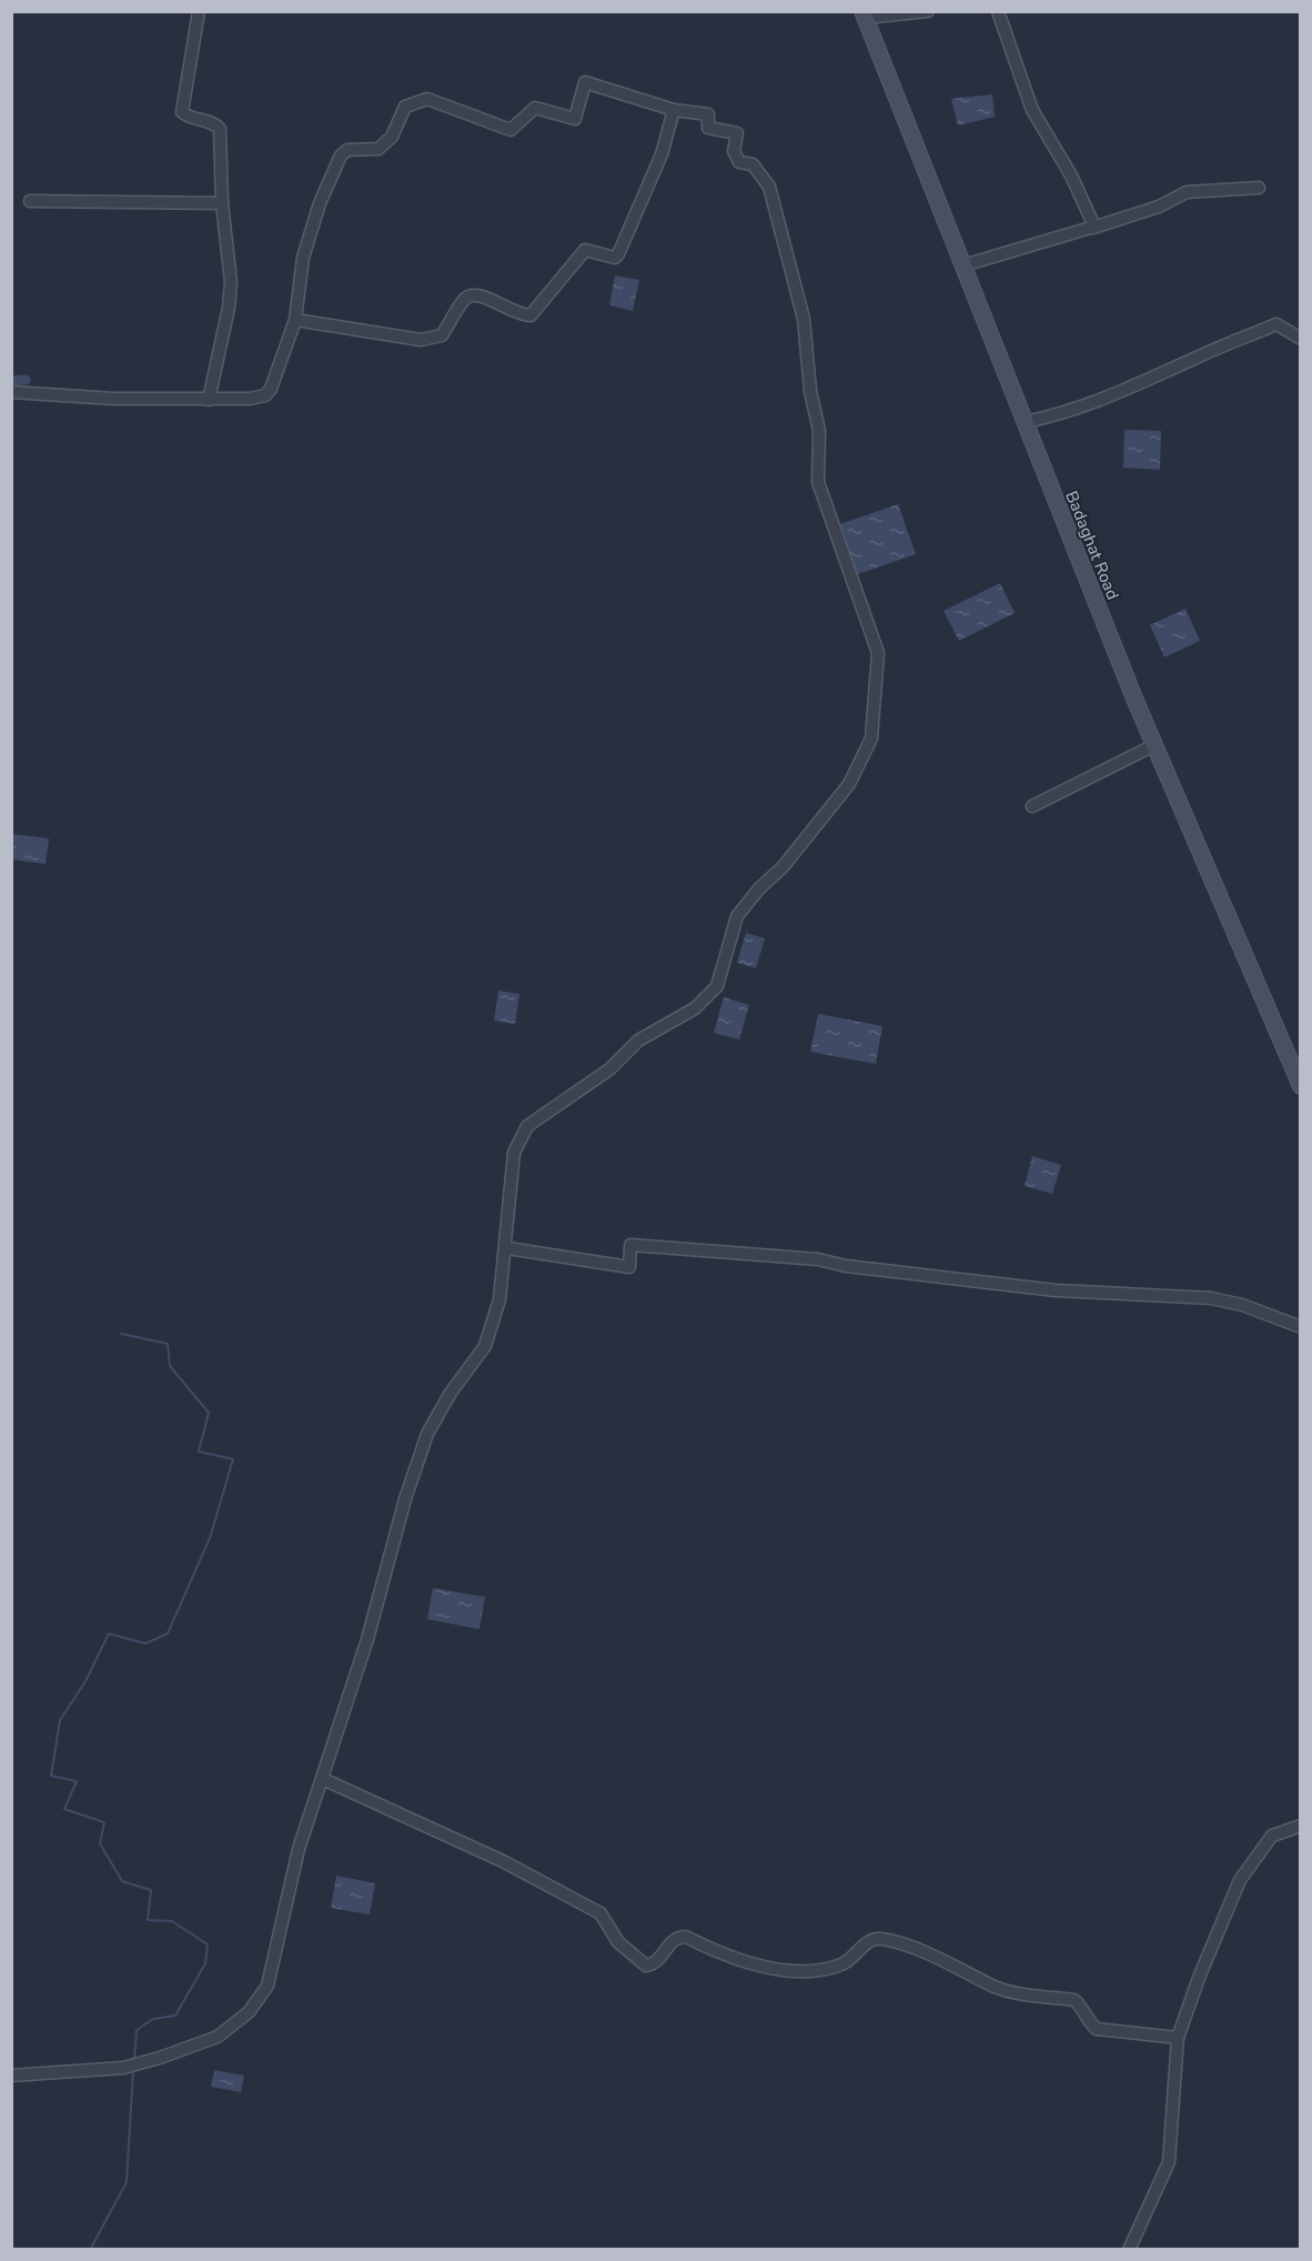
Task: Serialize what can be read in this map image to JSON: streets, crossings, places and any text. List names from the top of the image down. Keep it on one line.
{"streets":{"main road":["Badaghat Road"]}}
